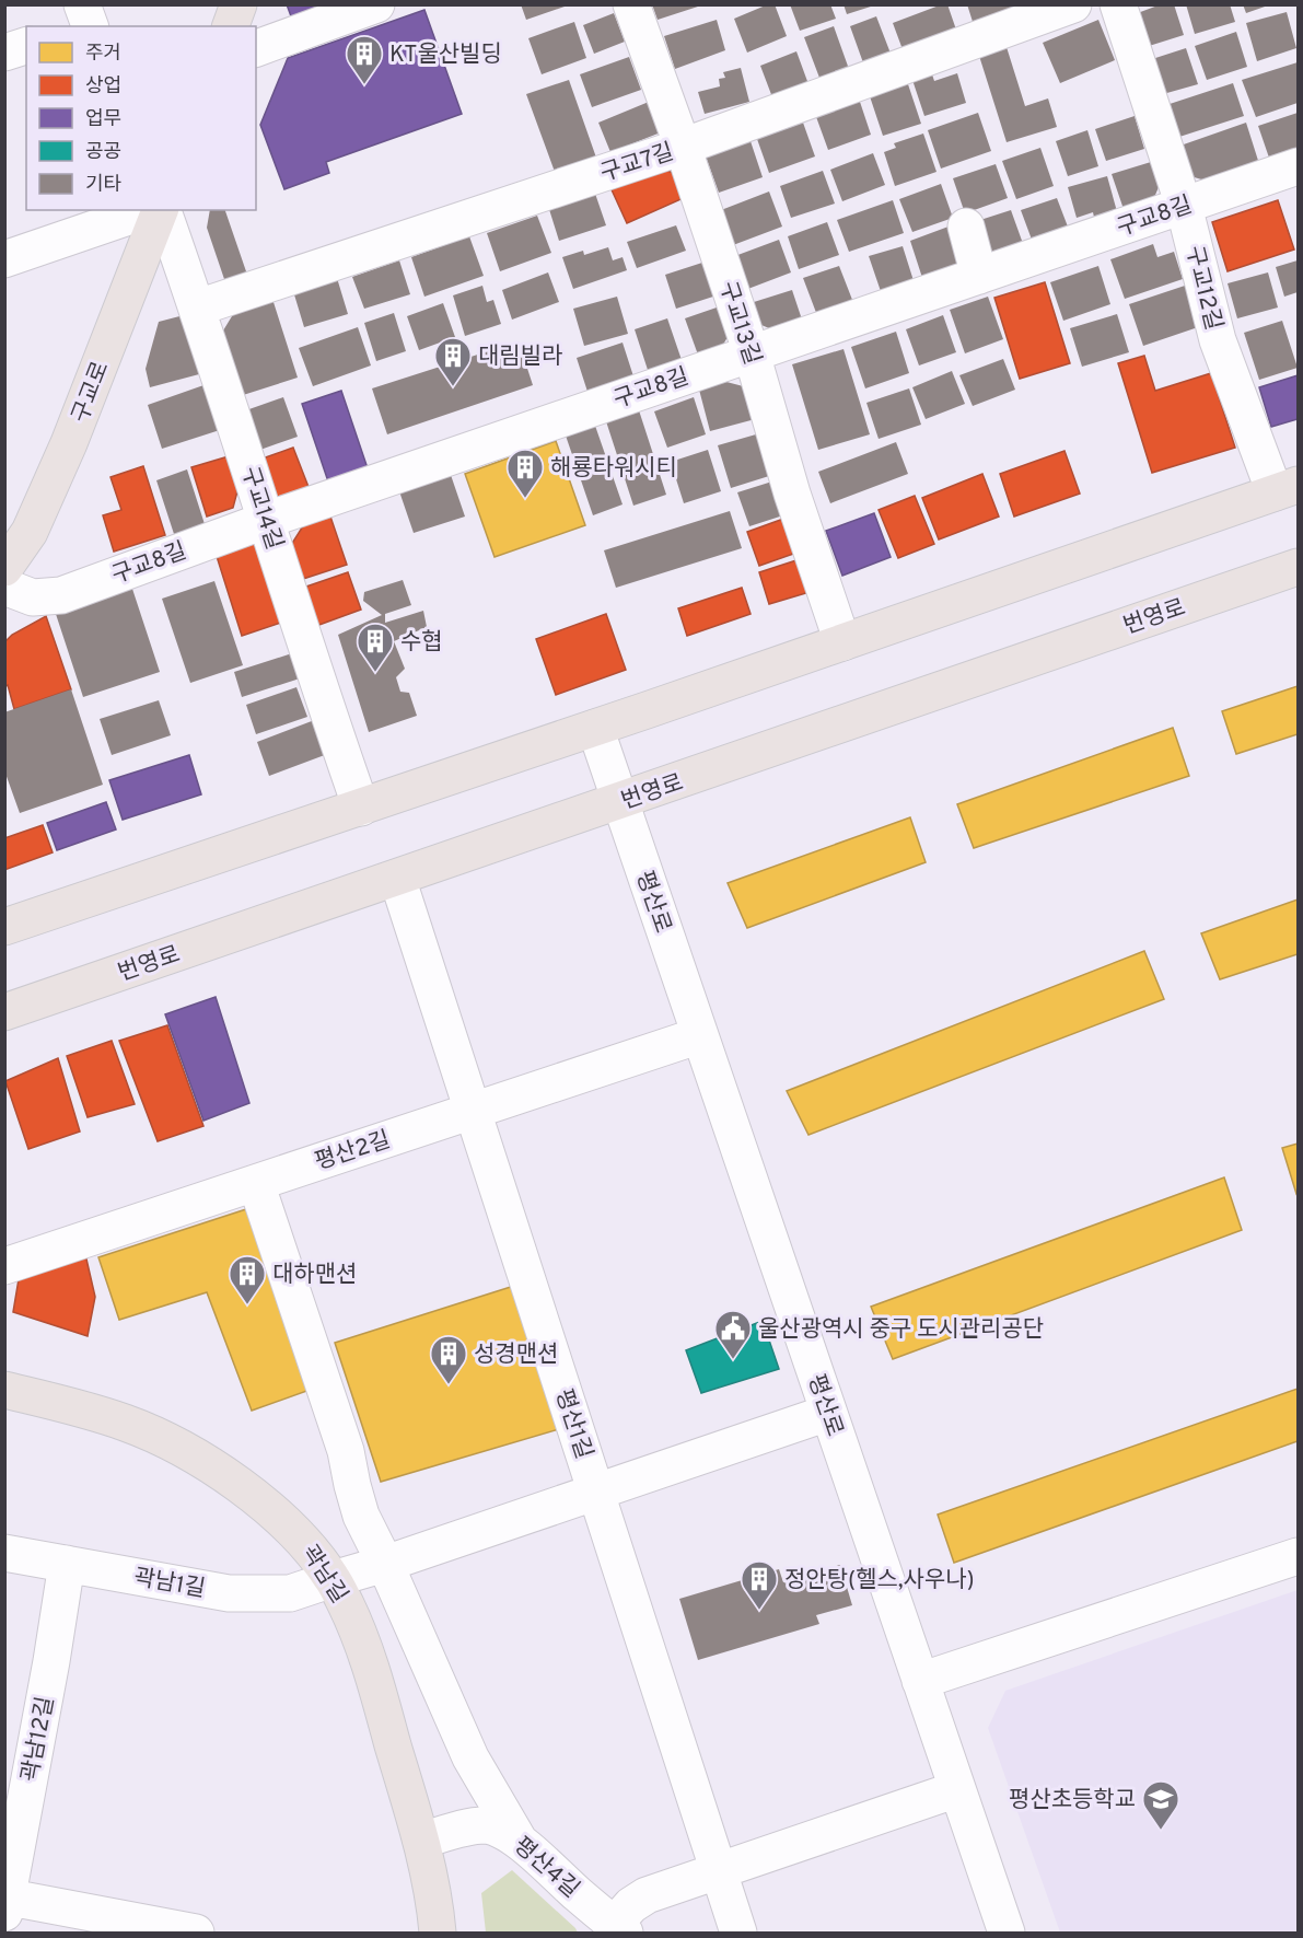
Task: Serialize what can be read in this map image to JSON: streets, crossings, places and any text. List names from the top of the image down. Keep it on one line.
{"streets":{"main road":["구교로","번영로","곽남길"],"street":["구교7길","구교8길","구교12길","구교13길","구교14길","평산로","평산2길","평산1길","곽남1길","곽남12길","평산4길"]},"crossings":[["구교7길","구교13길"],["구교7길","구교14길"],["구교8길","구교12길"],["구교8길","구교13길"],["구교8길","구교14길"],["번영로","평산로"],["번영로","평산1길"],["평산로","평산2길"],["평산로","곽남1길"],["평산2길","평산1길"],["평산1길","곽남1길"],["곽남길","곽남1길"],["곽남길","평산4길"],["곽남1길","곽남12길"]],"places":{"building":["KT울산빌딩","대림빌라","해룡타워시티","수협","대하맨션","성경맨션","정안탕(헬스,사우나)"],"public building":["울산광역시 중구 도시관리공단"],"school or university":["평산초등학교"]},"legend":["주거","상업","업무","공공","기타"]}
